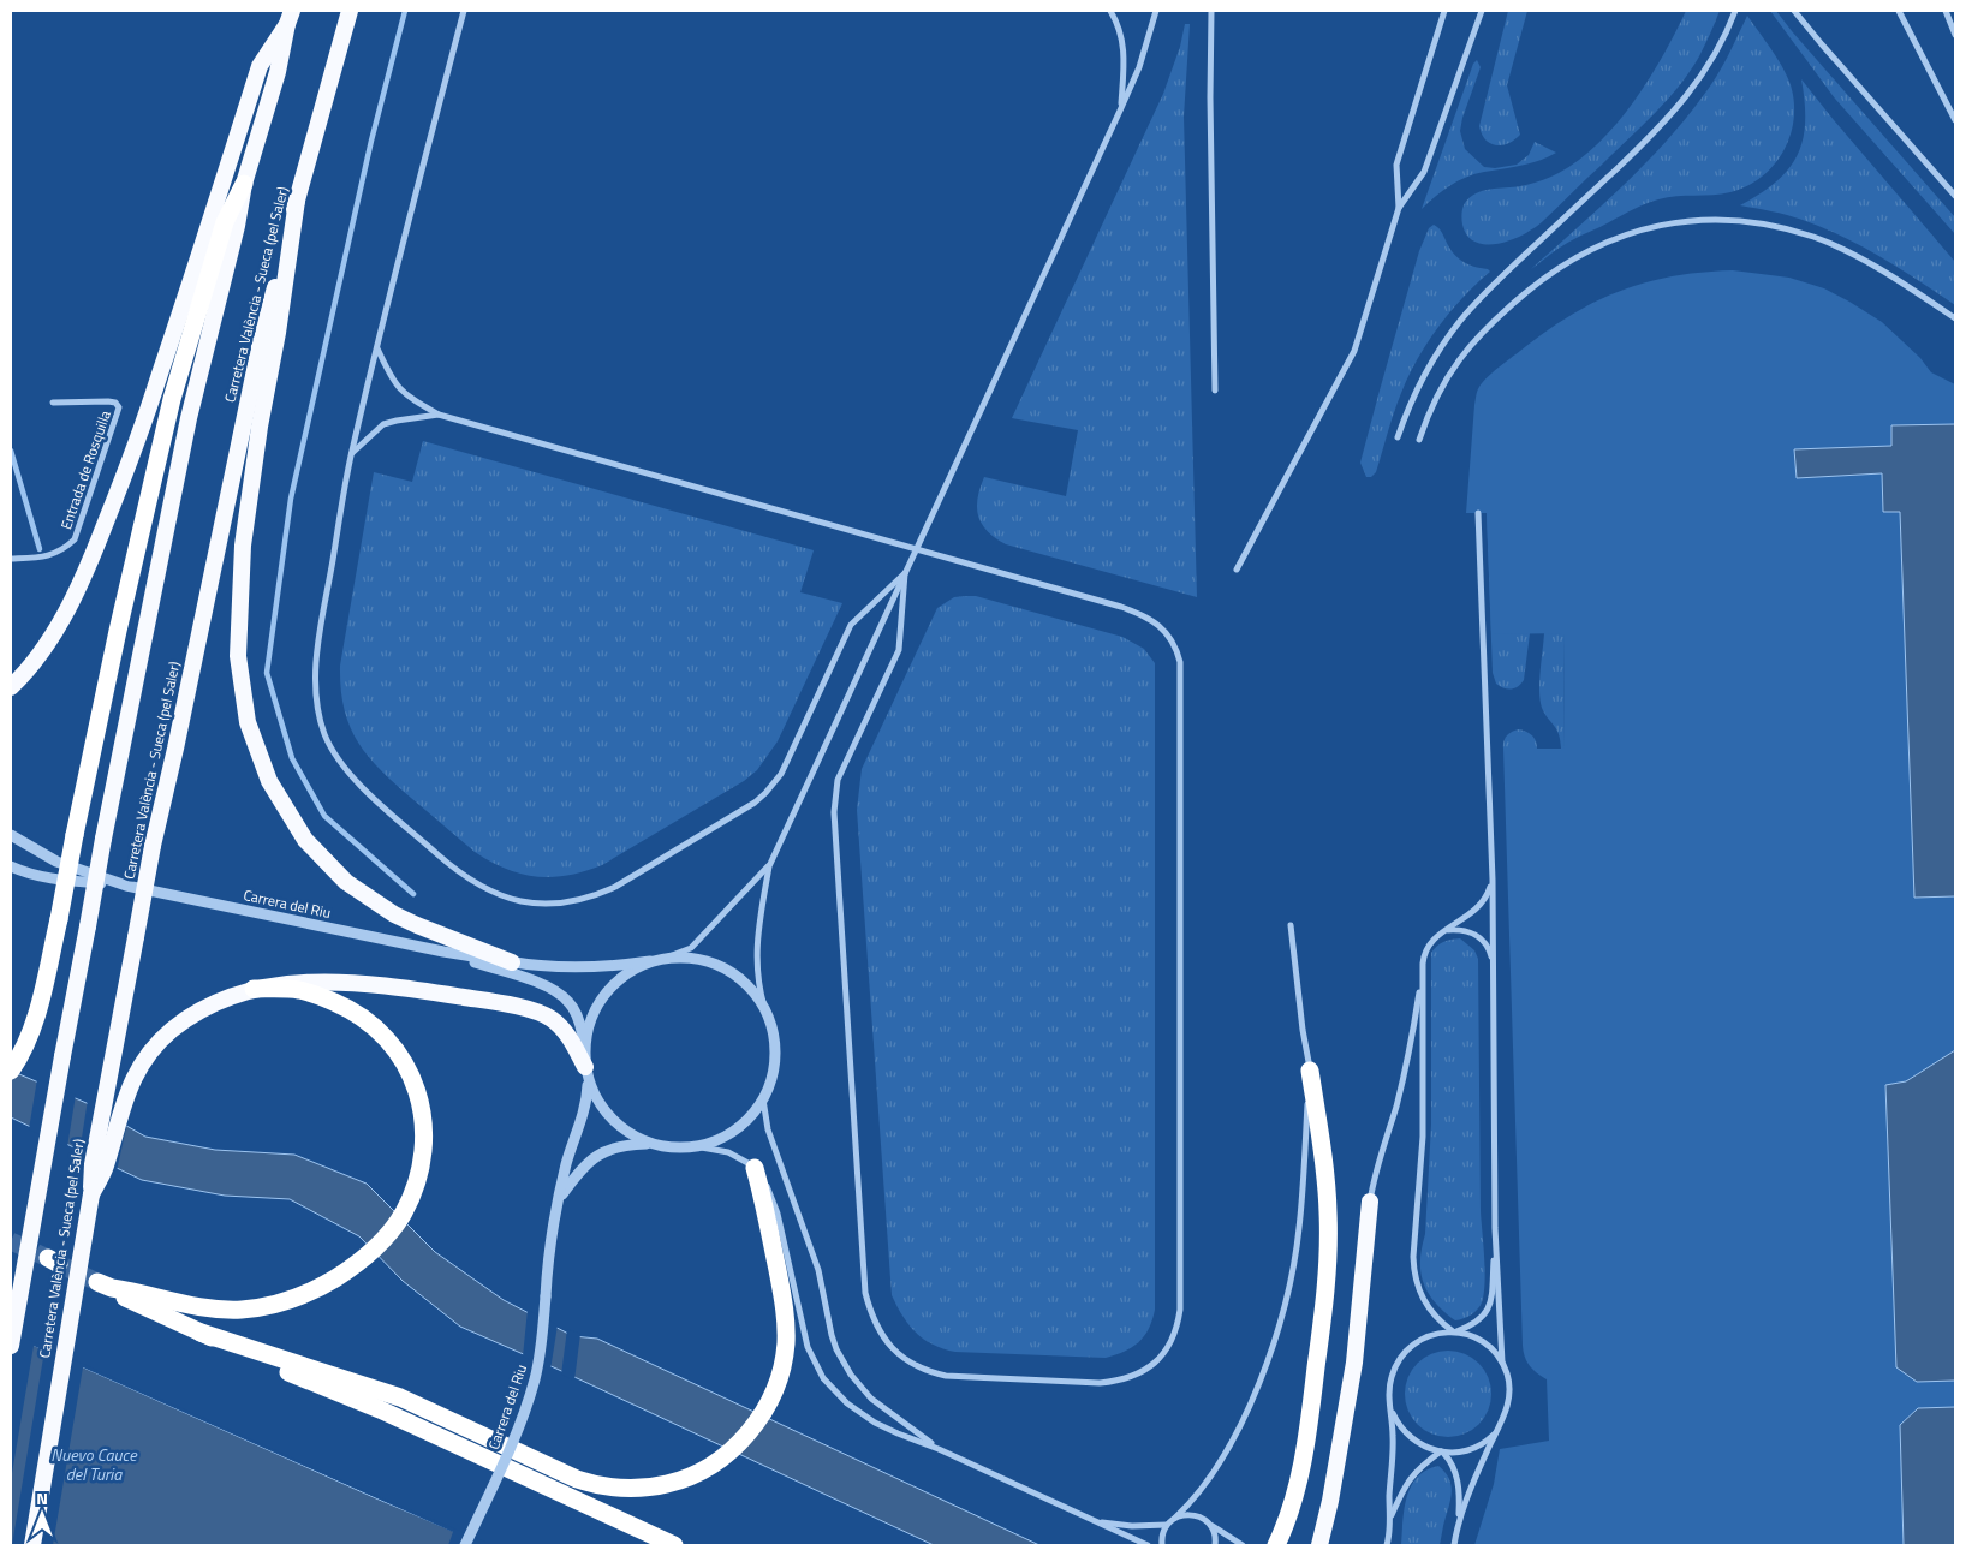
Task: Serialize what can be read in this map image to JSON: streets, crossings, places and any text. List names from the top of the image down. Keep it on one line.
{"streets":{"highway":["Carretera València - Sueca (pel Saler)"],"street":["Entrada de Rosquilla","Carrera del Riu"]},"water":["Nuevo Cauce del Turia"],"north":"top"}
